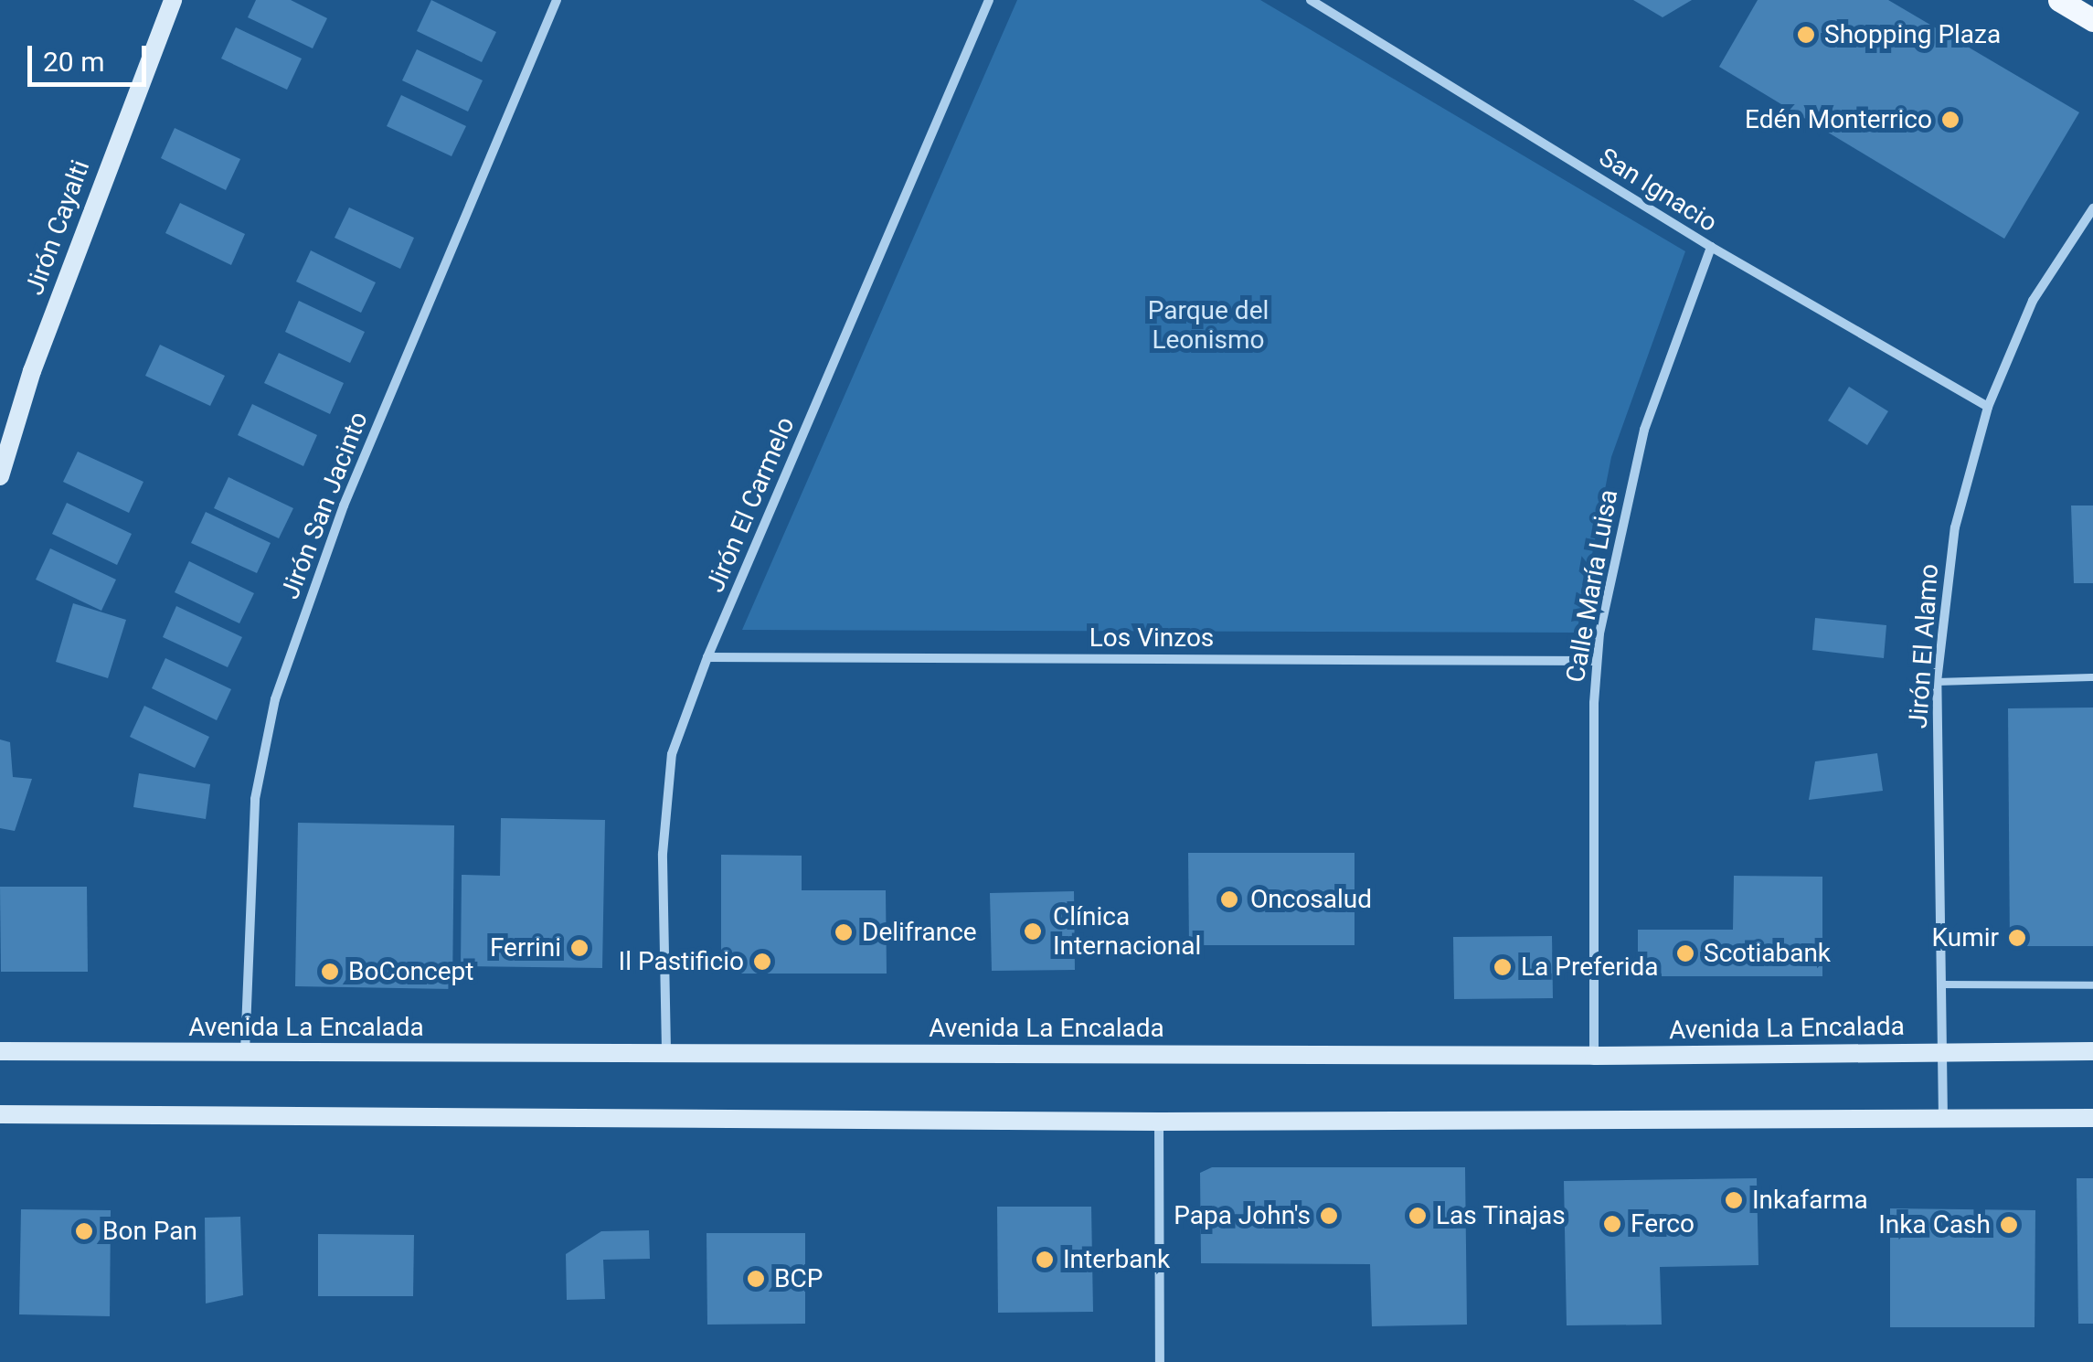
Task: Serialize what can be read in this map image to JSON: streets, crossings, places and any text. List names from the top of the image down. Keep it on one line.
{"streets":{"main road":["Jirón Cayalti","Avenida La Encalada"],"street":["San Ignacio","Jirón El Carmelo","Jirón San Jacinto","Calle María Luisa","Los Vinzos","Jirón El Alamo"]},"crossings":[["San Ignacio","Calle María Luisa"],["San Ignacio","Jirón El Alamo"],["Jirón El Carmelo","Los Vinzos"],["Jirón El Carmelo","Avenida La Encalada"],["Jirón San Jacinto","Avenida La Encalada"],["Calle María Luisa","Los Vinzos"],["Calle María Luisa","Avenida La Encalada"],["Jirón El Alamo","Avenida La Encalada"]],"parks":["Parque del Leonismo"],"places":["Shopping Plaza","Edén Monterrico","Oncosalud","Clínica Internacional","Delifrance","Kumir","Ferrini","Scotiabank","Il Pastificio","La Preferida","BoConcept","Inkafarma","Papa John's","Las Tinajas","Ferco","Inka Cash","Bon Pan","Interbank","BCP"],"scale_bar":"20 m"}
